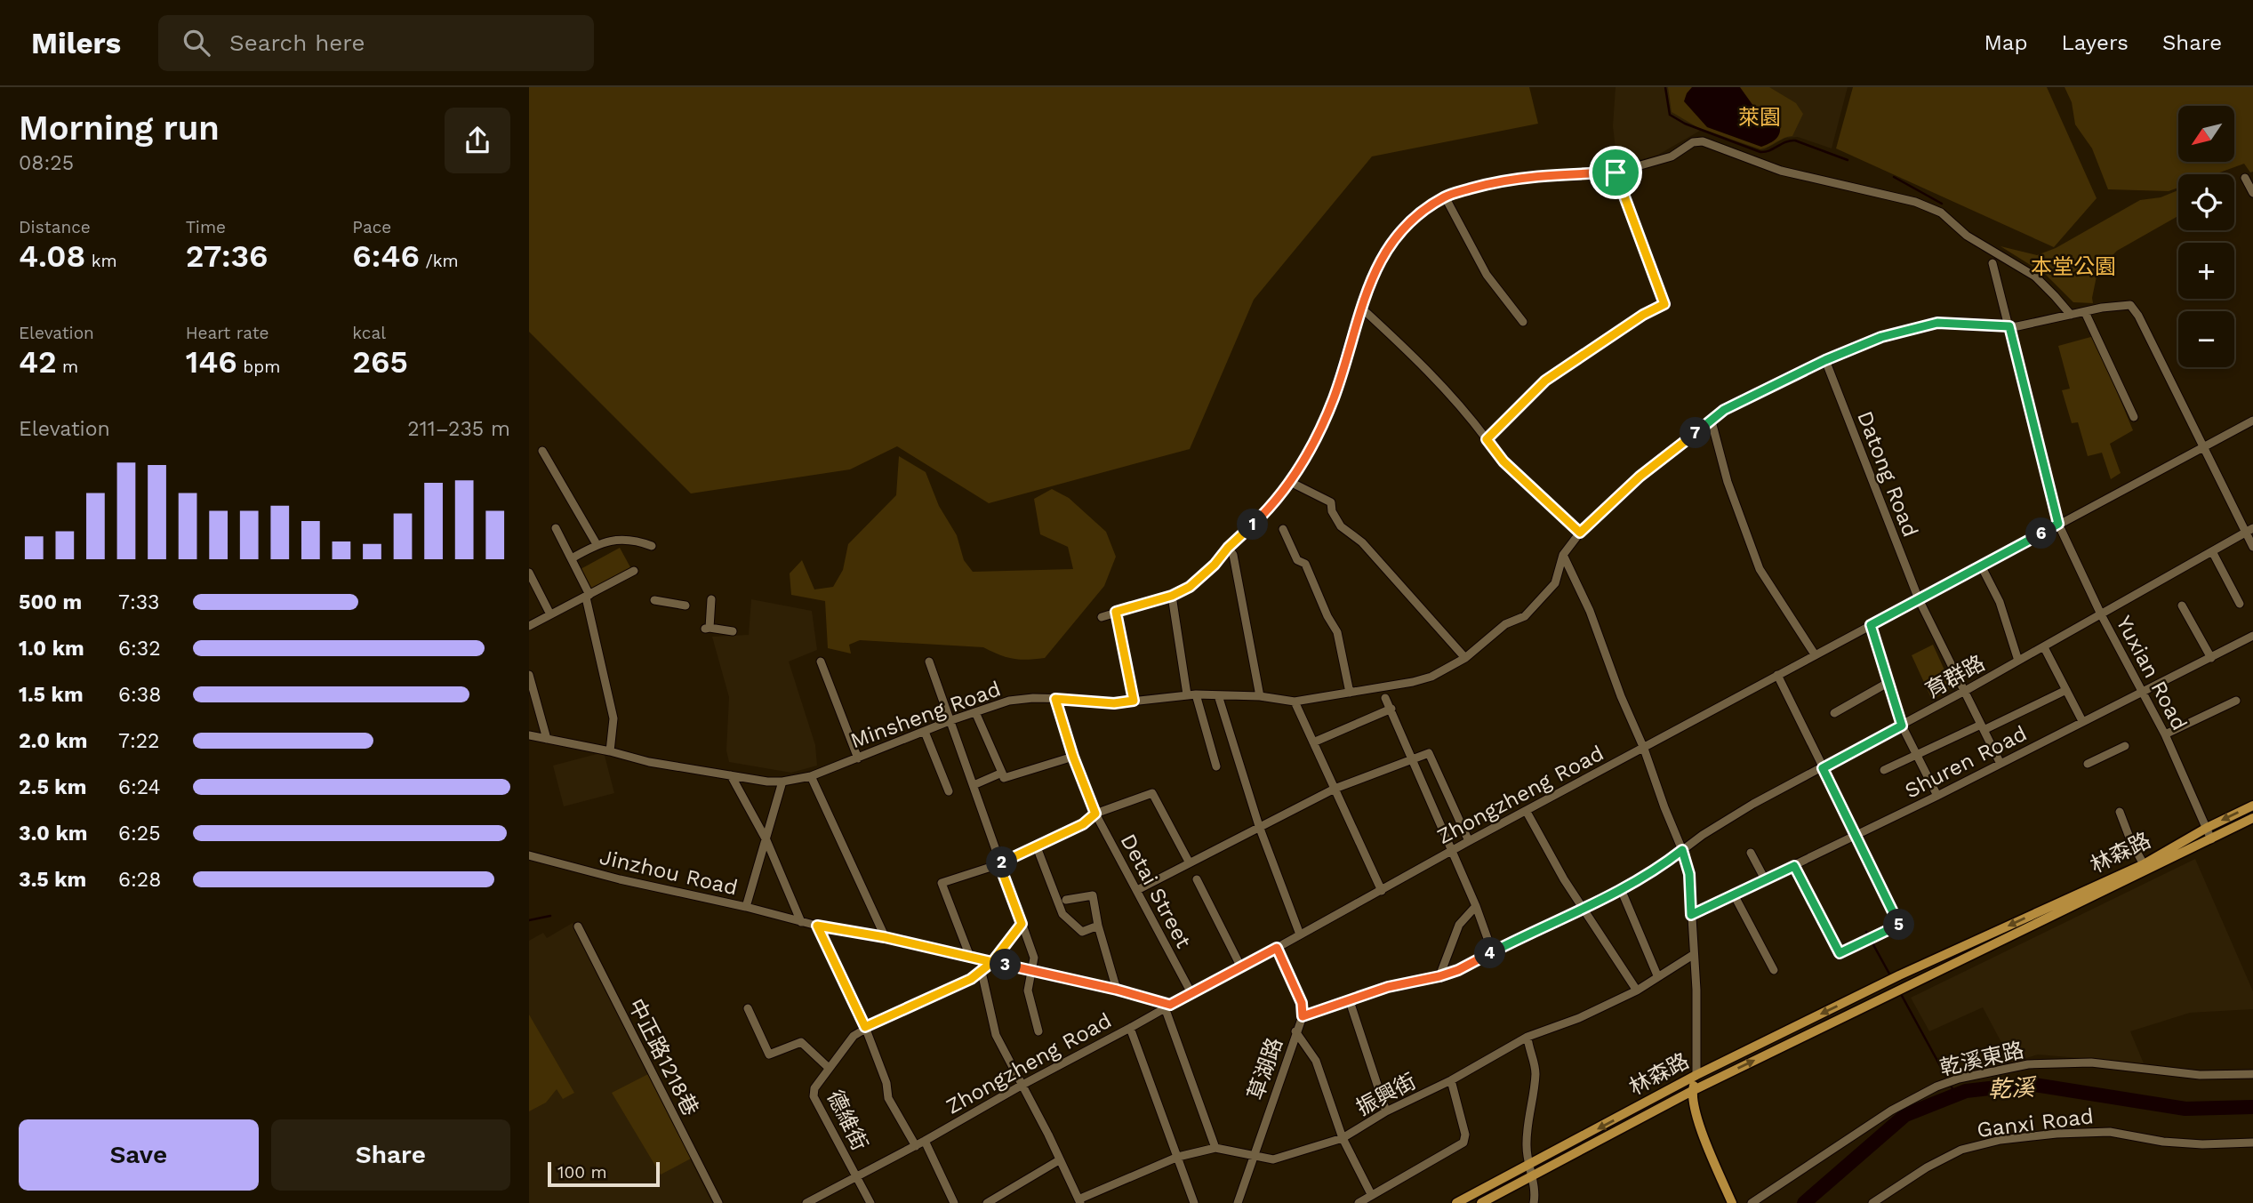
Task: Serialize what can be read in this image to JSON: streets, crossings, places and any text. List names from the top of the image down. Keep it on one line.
{"streets":{"main road":["林森路"],"street":["Datong Road","Yuxian Road","育群路","Minsheng Road","Shuren Road","Zhongzheng Road","Jinzhou Road","Detai Street","中正路1218巷","乾溪東路","草湖路","振興街","德維街","Ganxi Road"]},"crossings":[["Datong Road","育群路"],["Datong Road","Minsheng Road"],["Datong Road","Shuren Road"],["Datong Road","Zhongzheng Road"],["Yuxian Road","育群路"],["Yuxian Road","Minsheng Road"],["Yuxian Road","Shuren Road"],["Yuxian Road","Zhongzheng Road"],["Yuxian Road","林森路"],["育群路","草湖路"],["Minsheng Road","Zhongzheng Road"],["Minsheng Road","Detai Street"],["Zhongzheng Road","Jinzhou Road"],["Zhongzheng Road","Detai Street"],["Zhongzheng Road","草湖路"],["Zhongzheng Road","德維街"],["Jinzhou Road","德維街"],["草湖路","振興街"]],"water":["乾溪"],"parks":["萊園","本堂公園"],"scale_bar":"100 m","north":"bottom left","page":{"header":"Milers","search":"Search here","nav":["Map","Layers","Share"],"heading":["Morning run","08:25"],"map_buttons":["+","−"],"stats":[["Distance","4.08 km"],["Time","27:36"],["Pace","6:46 /km"],["Elevation","42 m"],["Heart rate","146 bpm"],["kcal","265"]],"chart":["Elevation","211–235 m"],"pins":["7","1","6","2","5","4","3"],"list":[{"name":"500 m","note":"7:33"},{"name":"1.0 km","note":"6:32"},{"name":"1.5 km","note":"6:38"},{"name":"2.0 km","note":"7:22"},{"name":"2.5 km","note":"6:24"},{"name":"3.0 km","note":"6:25"},{"name":"3.5 km","note":"6:28"}],"buttons":["Save","Share"],"scale":"100 m"}}
